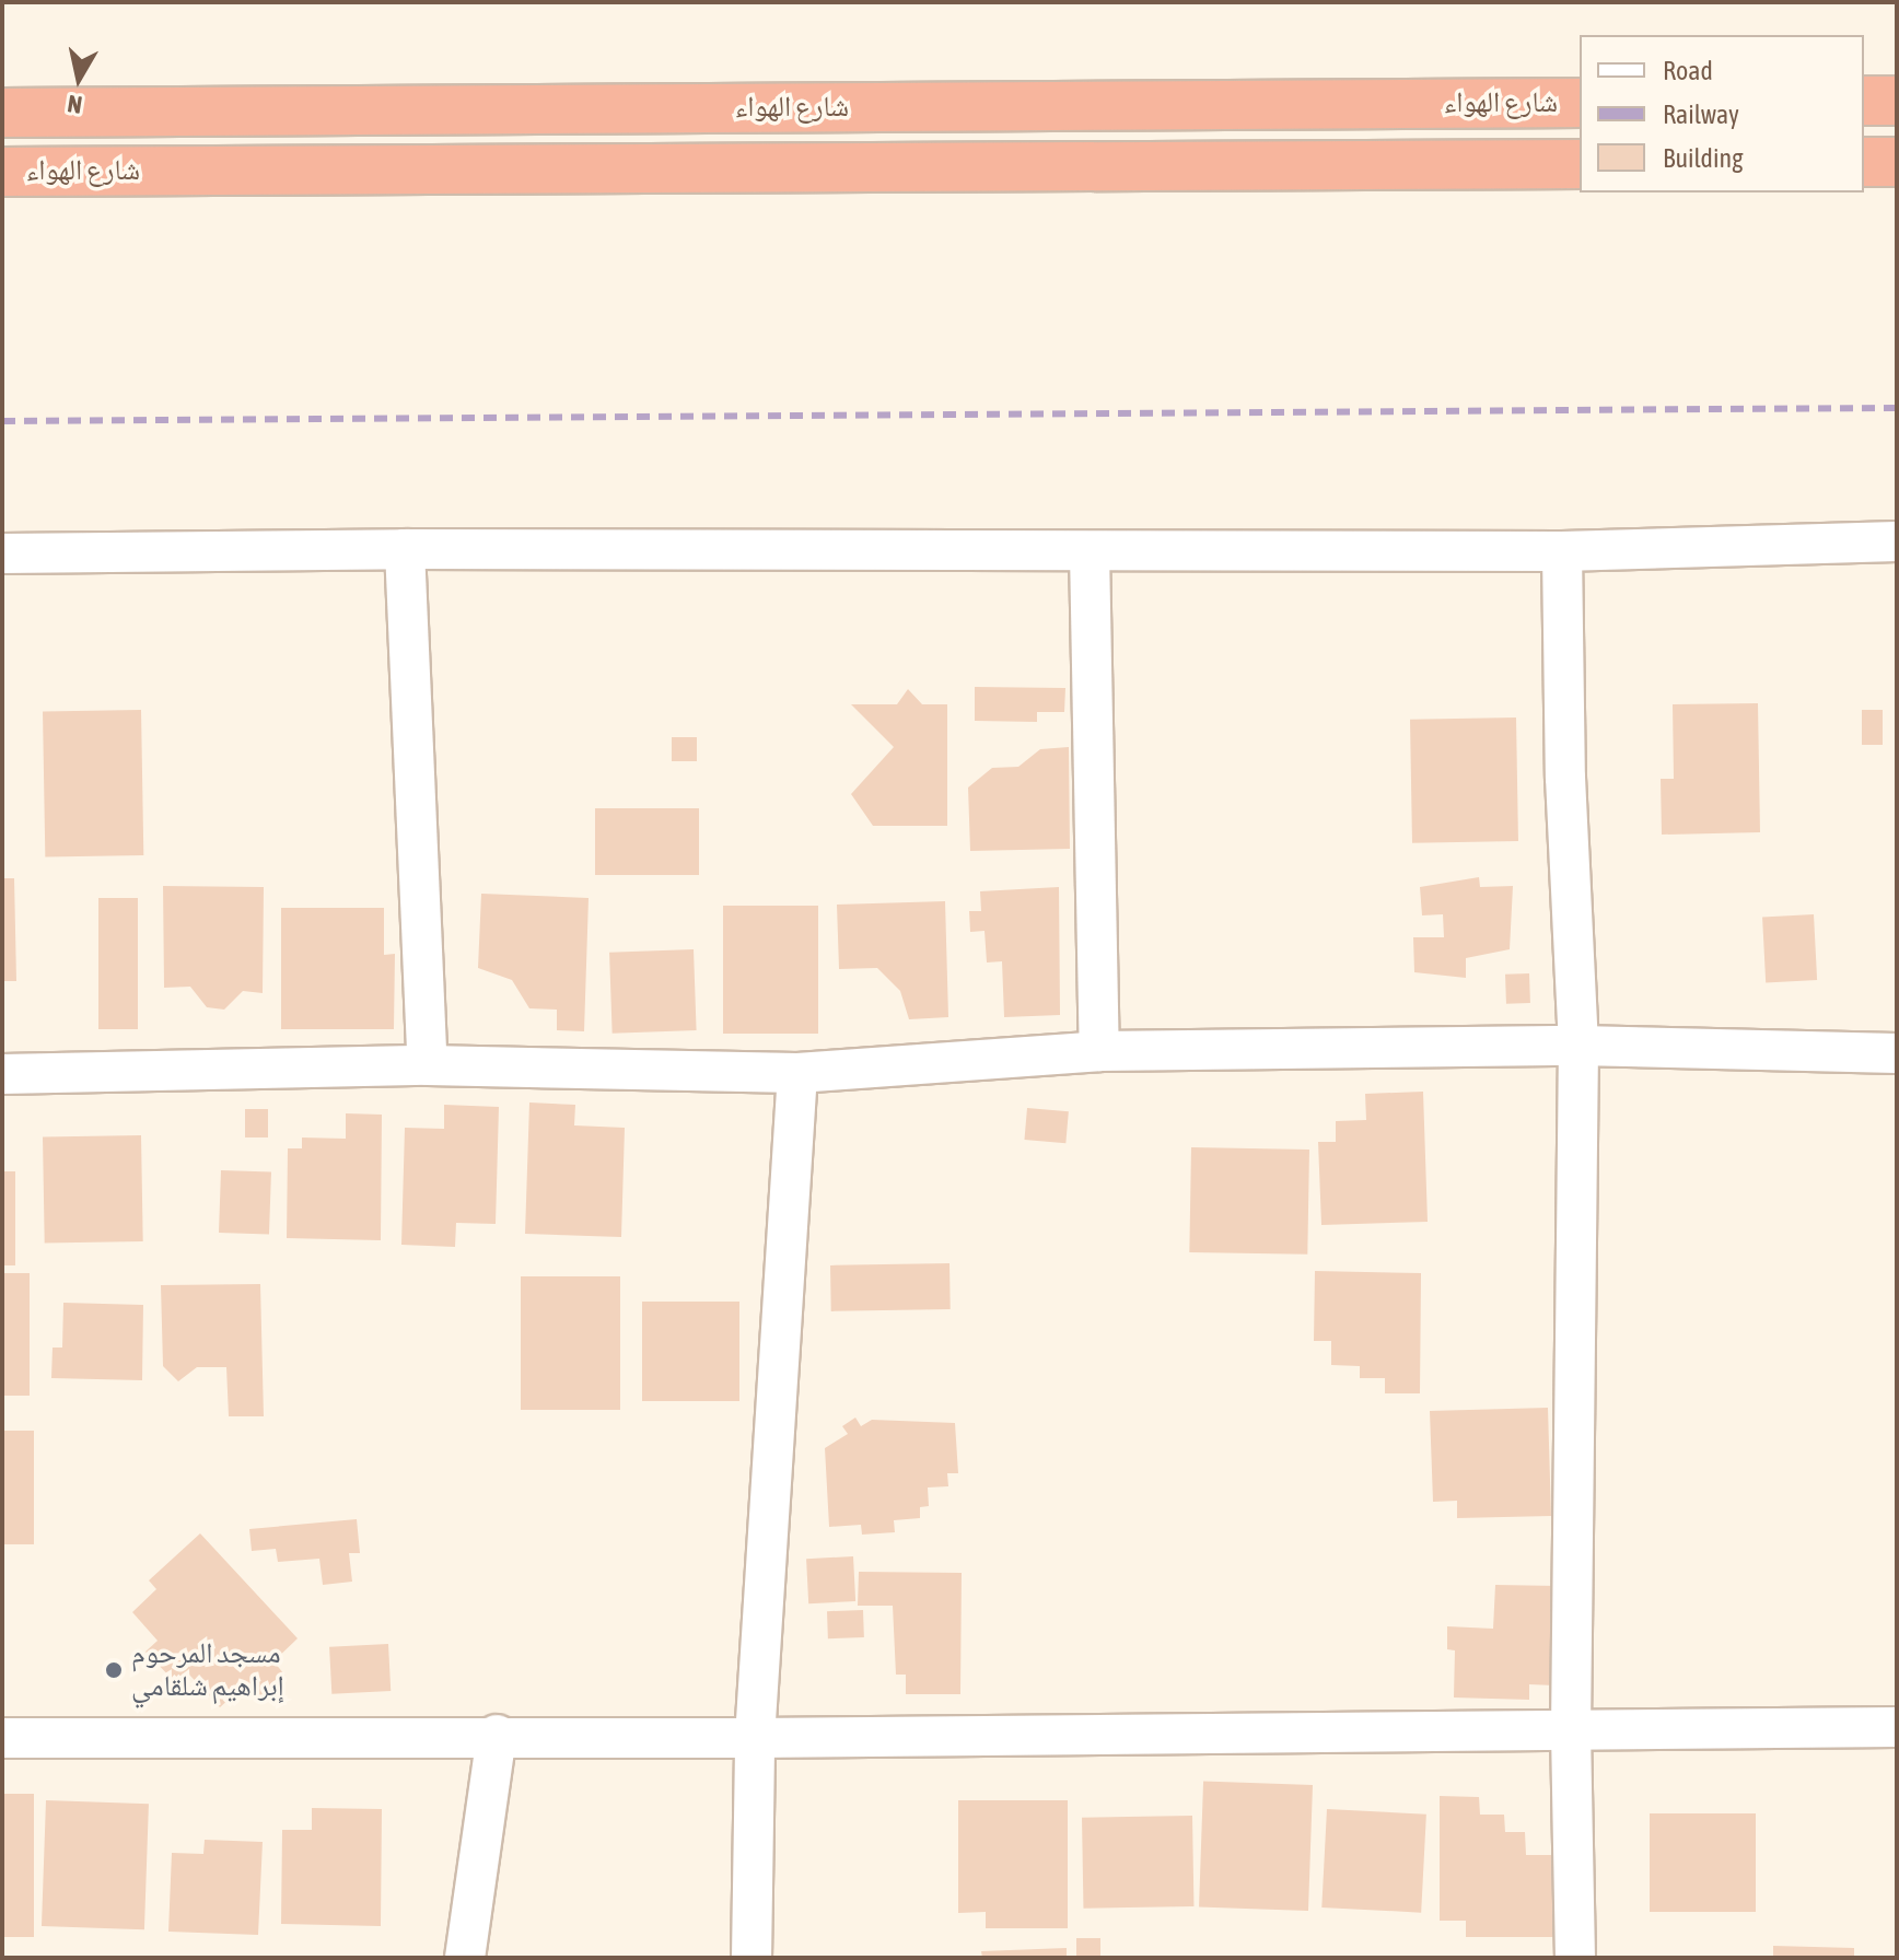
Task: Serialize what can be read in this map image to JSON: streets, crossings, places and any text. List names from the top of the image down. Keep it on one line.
{"streets":{"highway":["شارع الهواء"]},"places":["مسجد المرحوم إبراهيم شلقامي"],"legend":["Road","Railway","Building"],"north":"bottom"}
